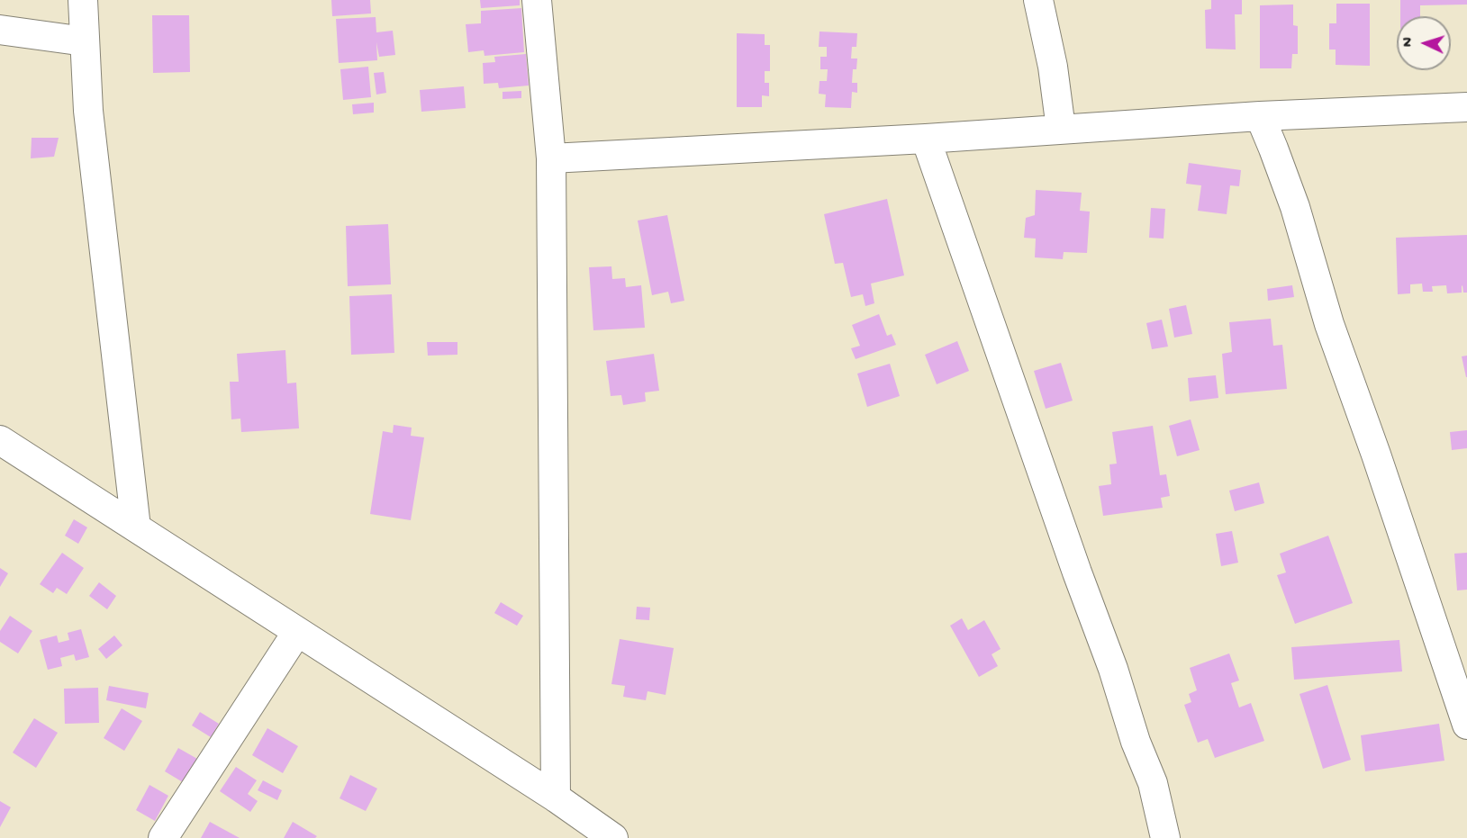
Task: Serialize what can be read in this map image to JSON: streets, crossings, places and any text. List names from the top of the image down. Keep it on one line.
{"north":"left"}
